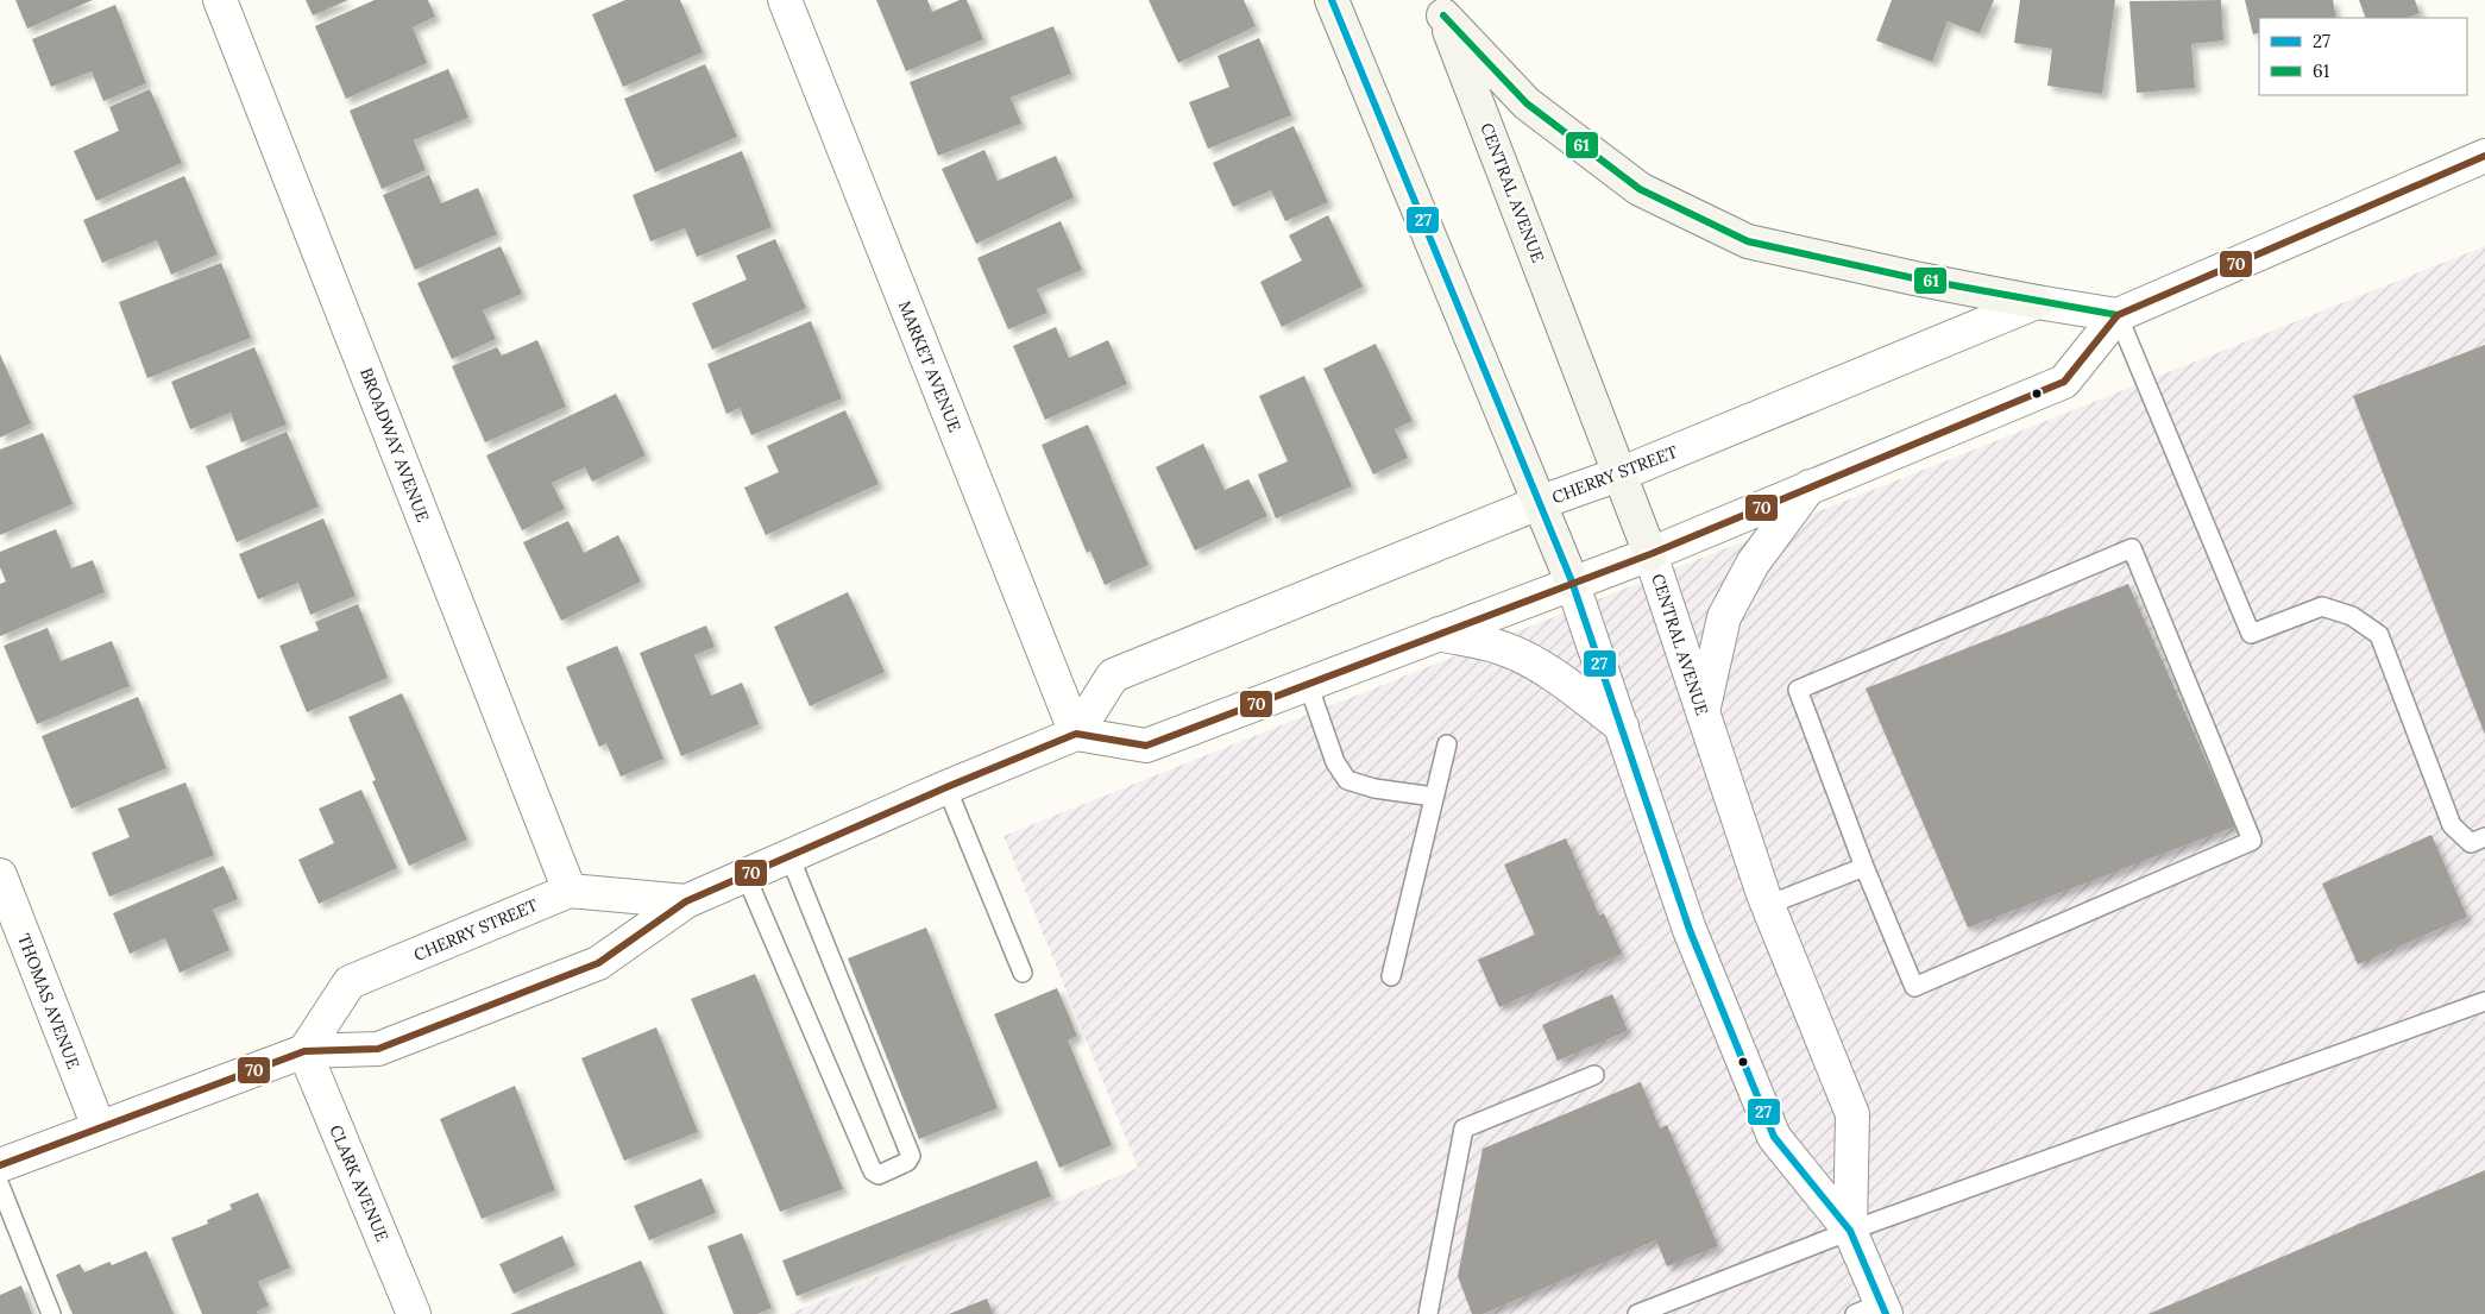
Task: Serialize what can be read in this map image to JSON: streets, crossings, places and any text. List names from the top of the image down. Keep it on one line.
{"streets":{"main road":["CENTRAL AVENUE"],"street":["MARKET AVENUE","BROADWAY AVENUE","CHERRY STREET","THOMAS AVENUE","CLARK AVENUE"]},"crossings":[["CENTRAL AVENUE","CHERRY STREET"],["MARKET AVENUE","CHERRY STREET"],["BROADWAY AVENUE","CHERRY STREET"],["CHERRY STREET","THOMAS AVENUE"],["CHERRY STREET","CLARK AVENUE"]],"lines":["transit line 27","transit line 61","transit line 70"],"legend":["27","61"]}
